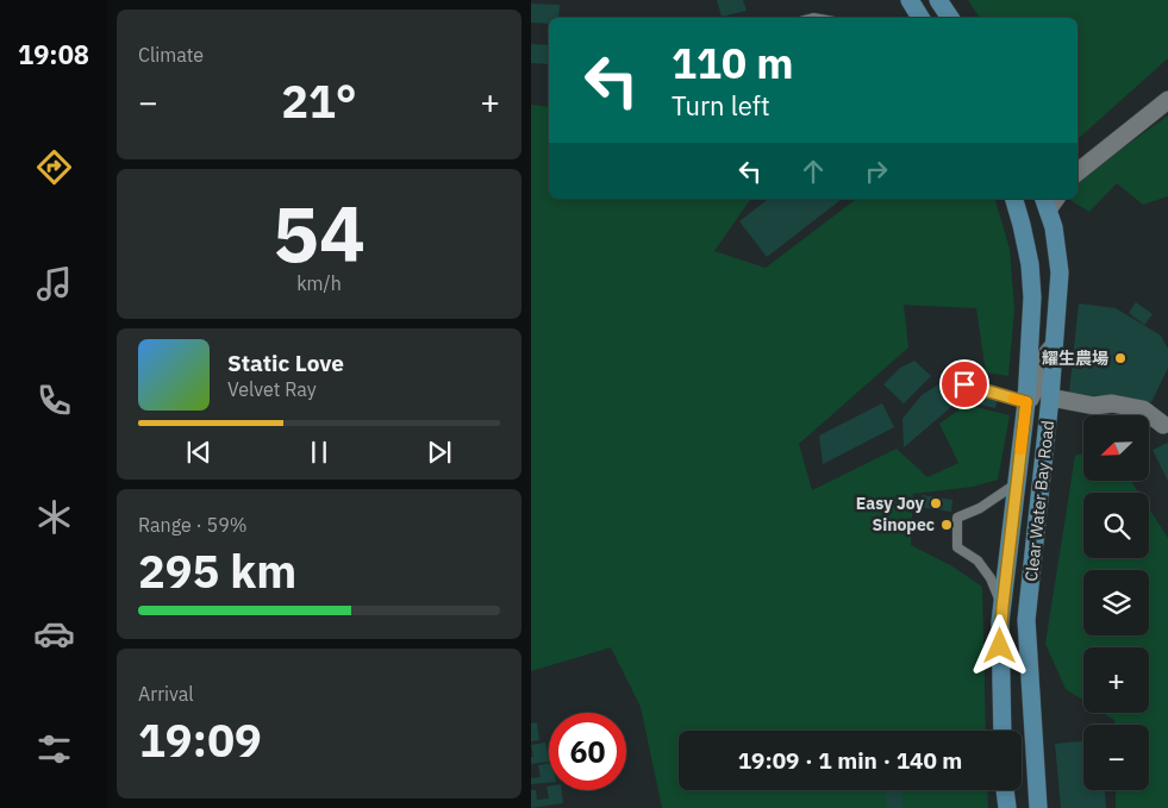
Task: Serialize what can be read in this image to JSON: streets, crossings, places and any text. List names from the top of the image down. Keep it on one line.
{"streets":{"main road":["Clear Water Bay Road"]},"places":["耀生農場","Easy Joy","Sinopec"],"north":"bottom left","page":{"tabs":"19:08","tile":["Climate",["54","km/h"],["Range · 59%","295 km"],["Arrival","19:09"]],"turn":["110 m","Turn left"],"heat":["−","21°","+"],"song":["Static Love","Velvet Ray"],"map_buttons":["+","−"],"limit":"60","trip":"19:09 · 1 min · 140 m"}}
